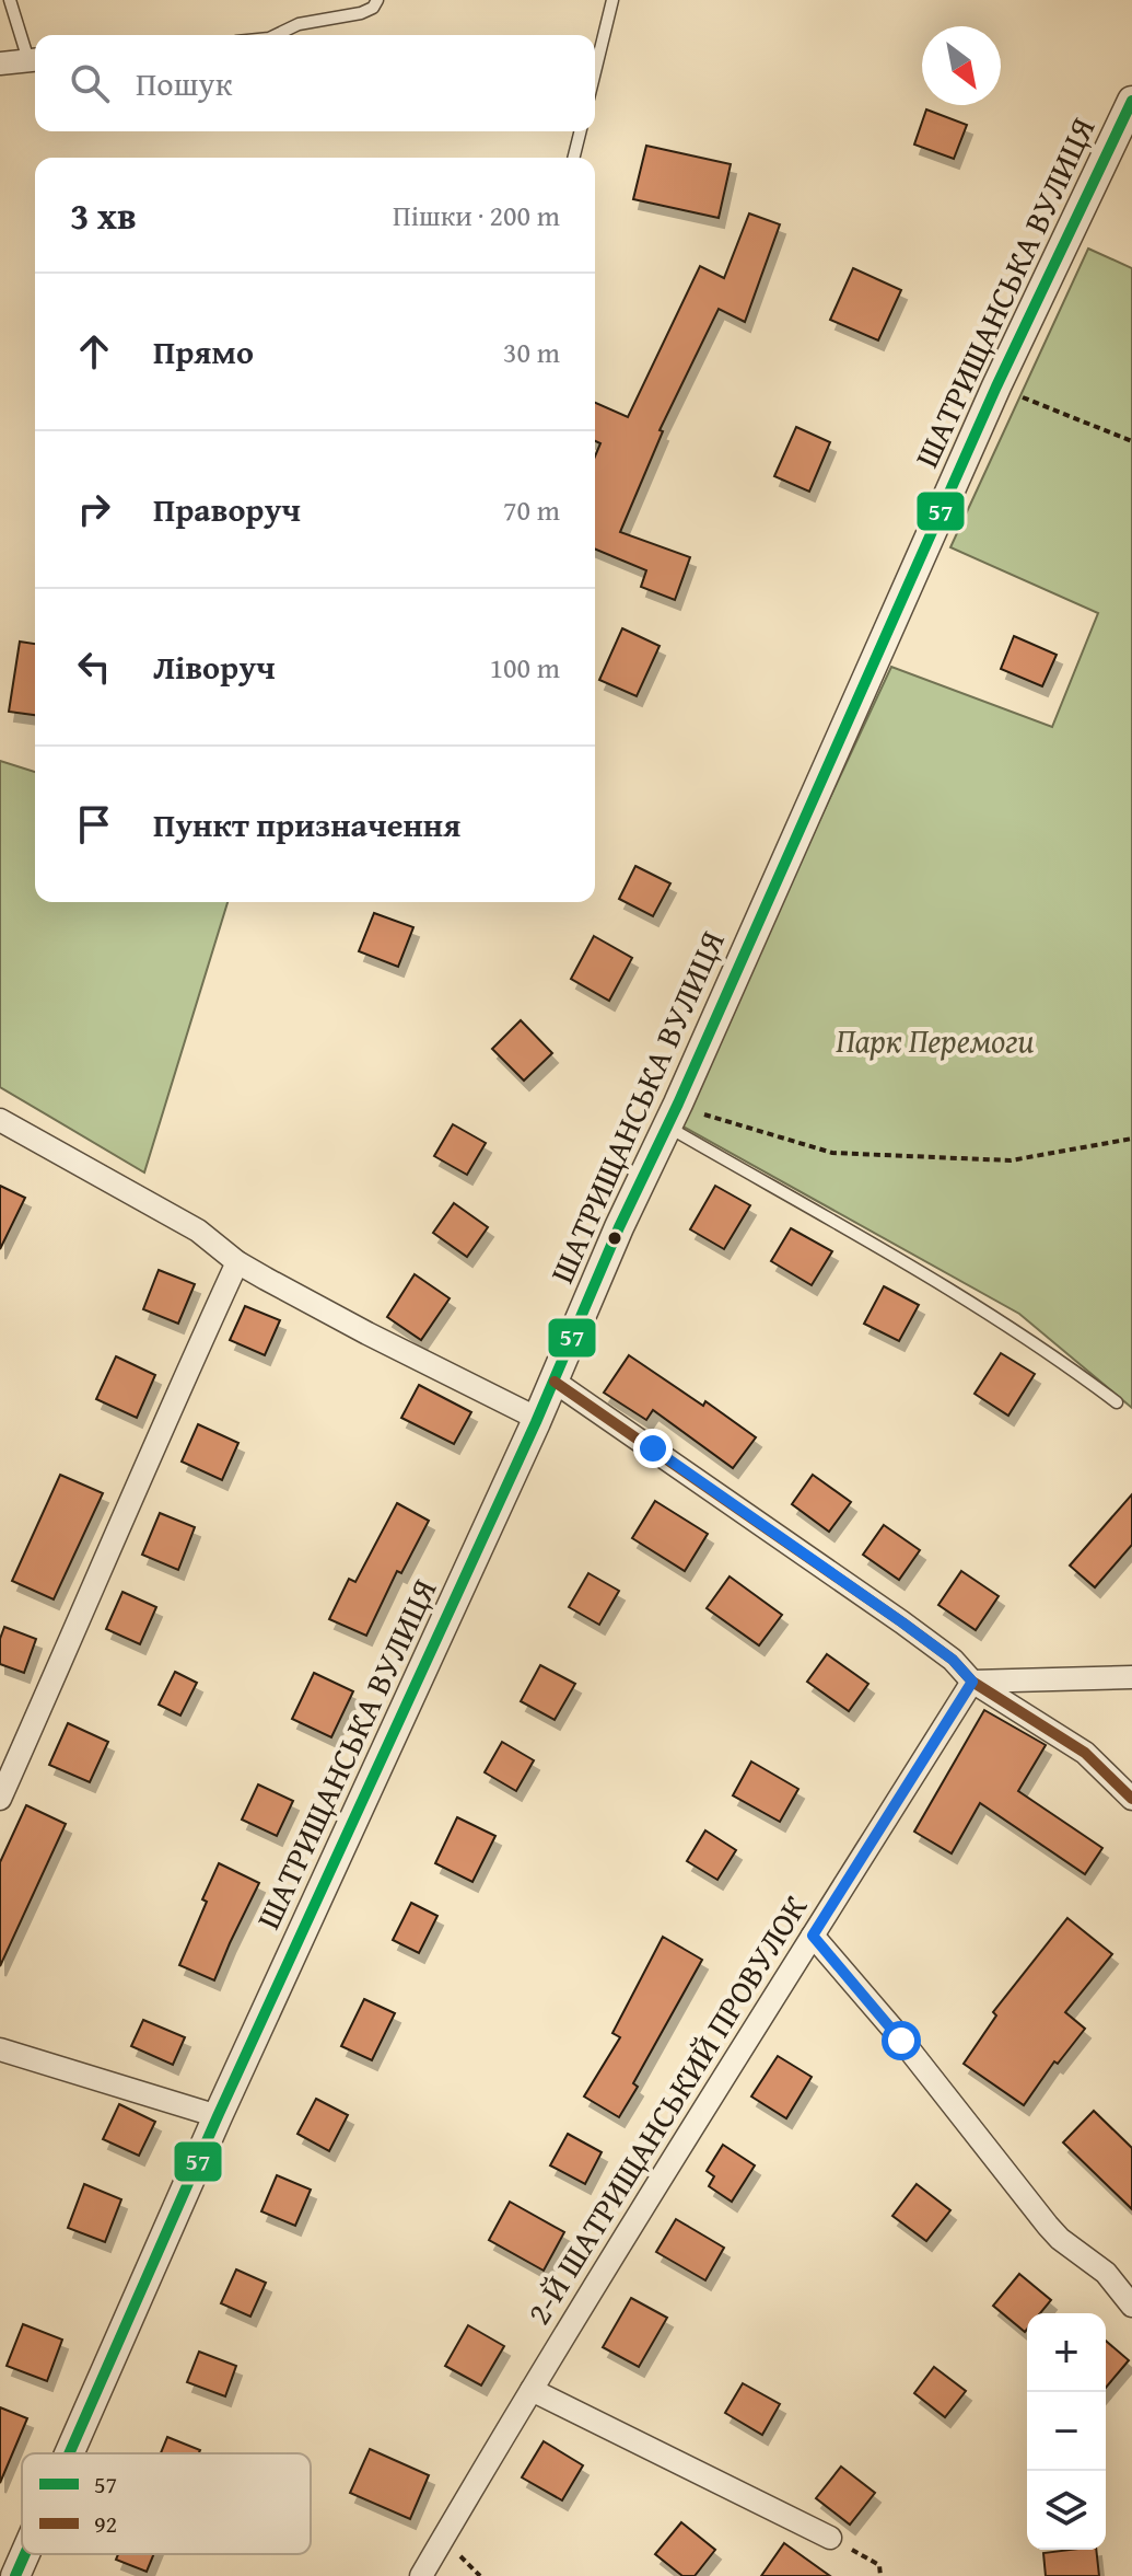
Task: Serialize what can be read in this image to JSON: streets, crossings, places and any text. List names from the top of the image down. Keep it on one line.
{"streets":{"street":["ШАТРИЩАНСЬКА ВУЛИЦЯ","2-Й ШАТРИЩАНСЬКИЙ ПРОВУЛОК"]},"parks":["Парк Перемоги"],"lines":["transit line 57","transit line 92"],"legend":["57","92"],"north":"bottom right","page":{"search":"Пошук","heading":["3 хв","Пішки · 200 m"],"list":[["Прямо","30 m"],["Праворуч","70 m"],["Ліворуч","100 m"],"Пункт призначення"],"map_buttons":["+","−"]}}
